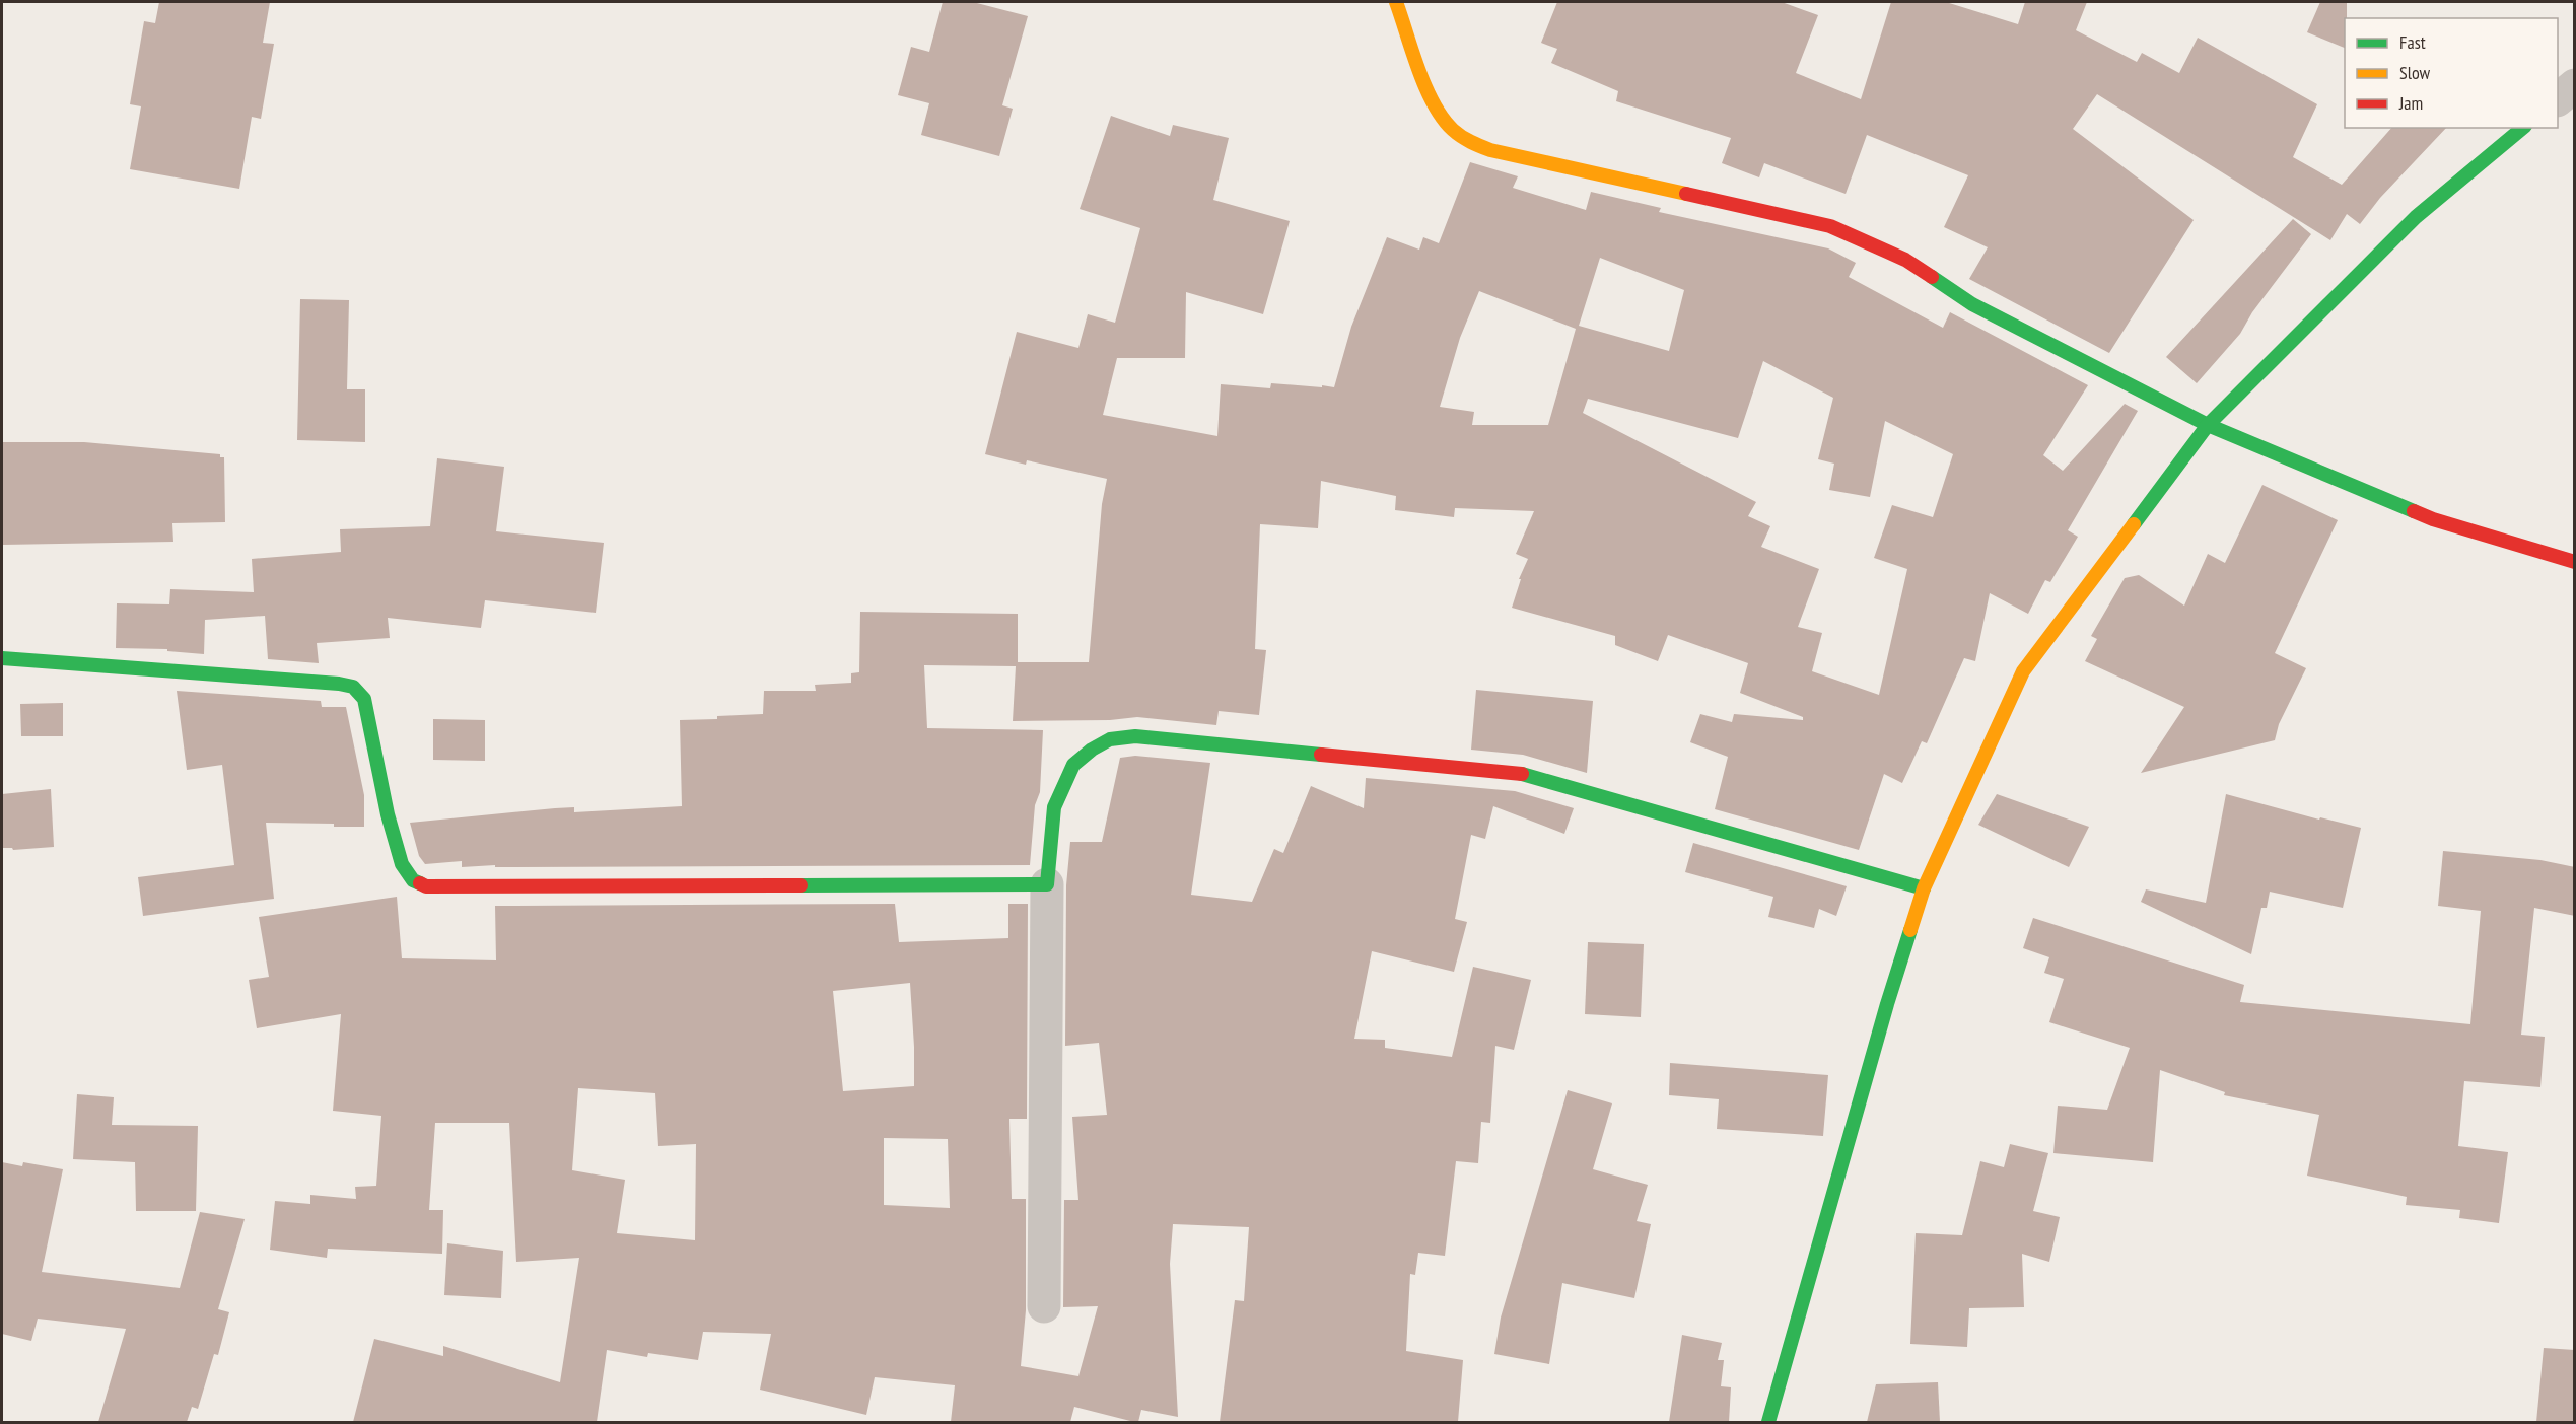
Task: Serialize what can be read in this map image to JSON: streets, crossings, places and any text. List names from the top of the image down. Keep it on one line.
{"legend":["Fast","Slow","Jam"]}
